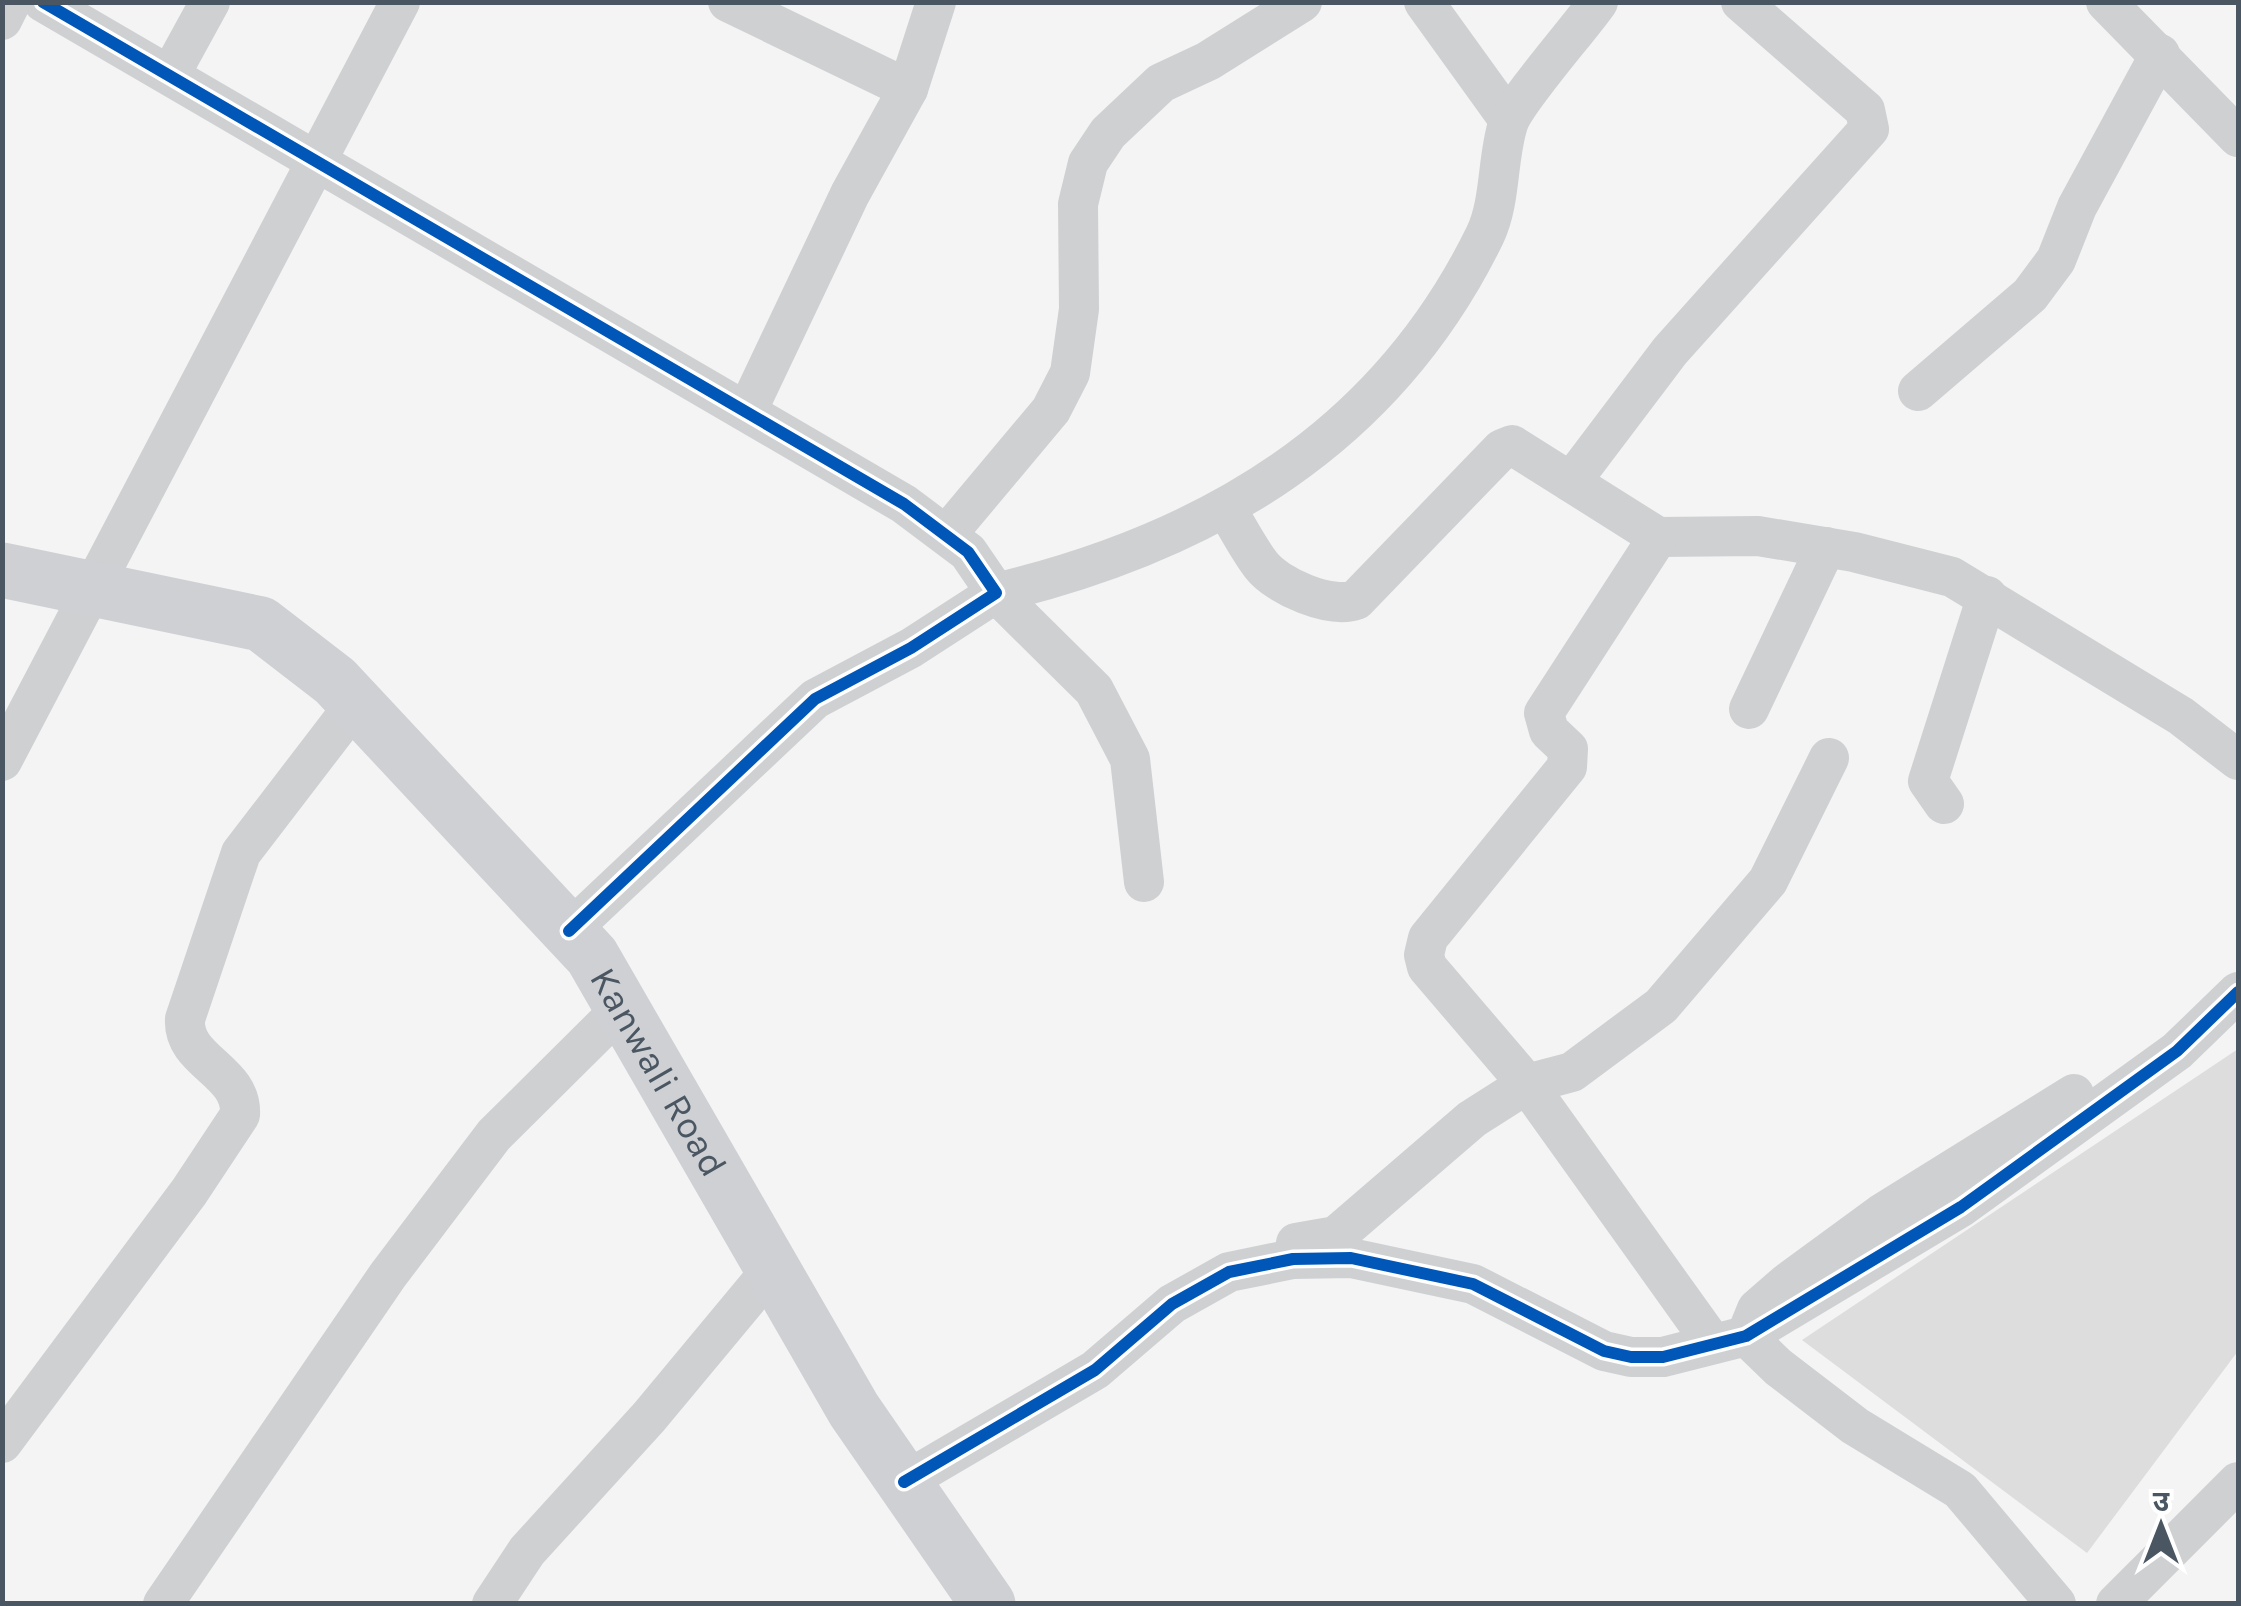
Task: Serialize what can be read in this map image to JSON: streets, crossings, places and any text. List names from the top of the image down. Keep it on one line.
{"streets":{"street":["Kanwali Road"]},"north":"top"}
